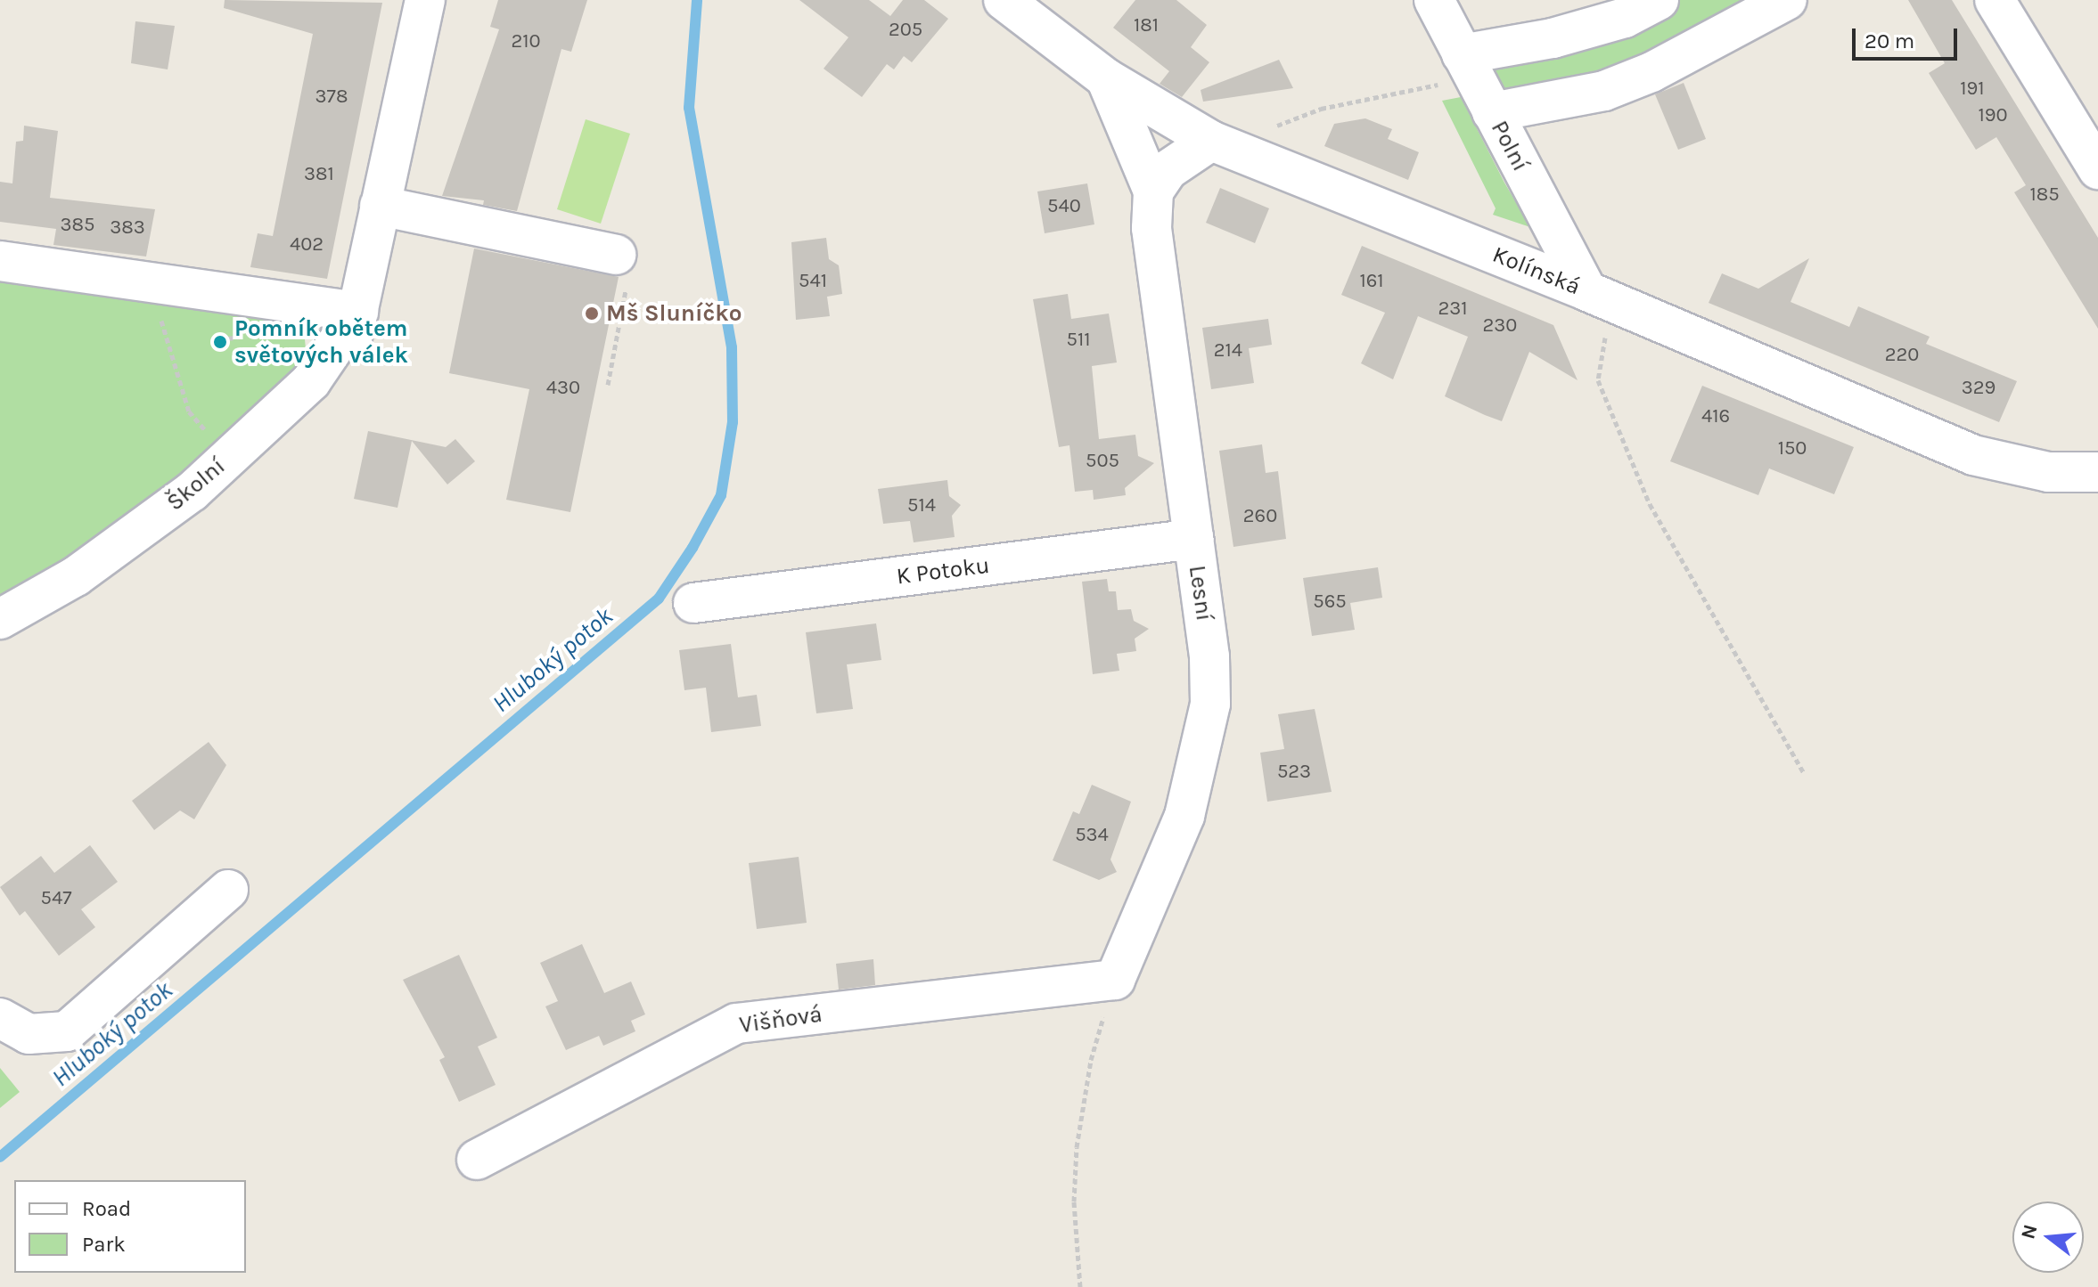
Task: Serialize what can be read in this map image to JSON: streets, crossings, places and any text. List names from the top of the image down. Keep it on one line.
{"streets":{"street":["Polní","Kolínská","Školní","K Potoku","Lesní","Višňová"]},"crossings":[["Polní","Kolínská"],["Kolínská","Lesní"],["K Potoku","Lesní"],["Lesní","Višňová"]],"water":["Hluboký potok"],"places":["Mš Sluníčko","Pomník obětem světových válek"],"house_numbers":["181","205","210","191","378","190","381","185","540","385","383","402","541","161","231","230","511","214","220","430","329","416","150","505","514","260","565","523","534","547"],"legend":["Road","Park"],"scale_bar":"20 m","north":"left"}
